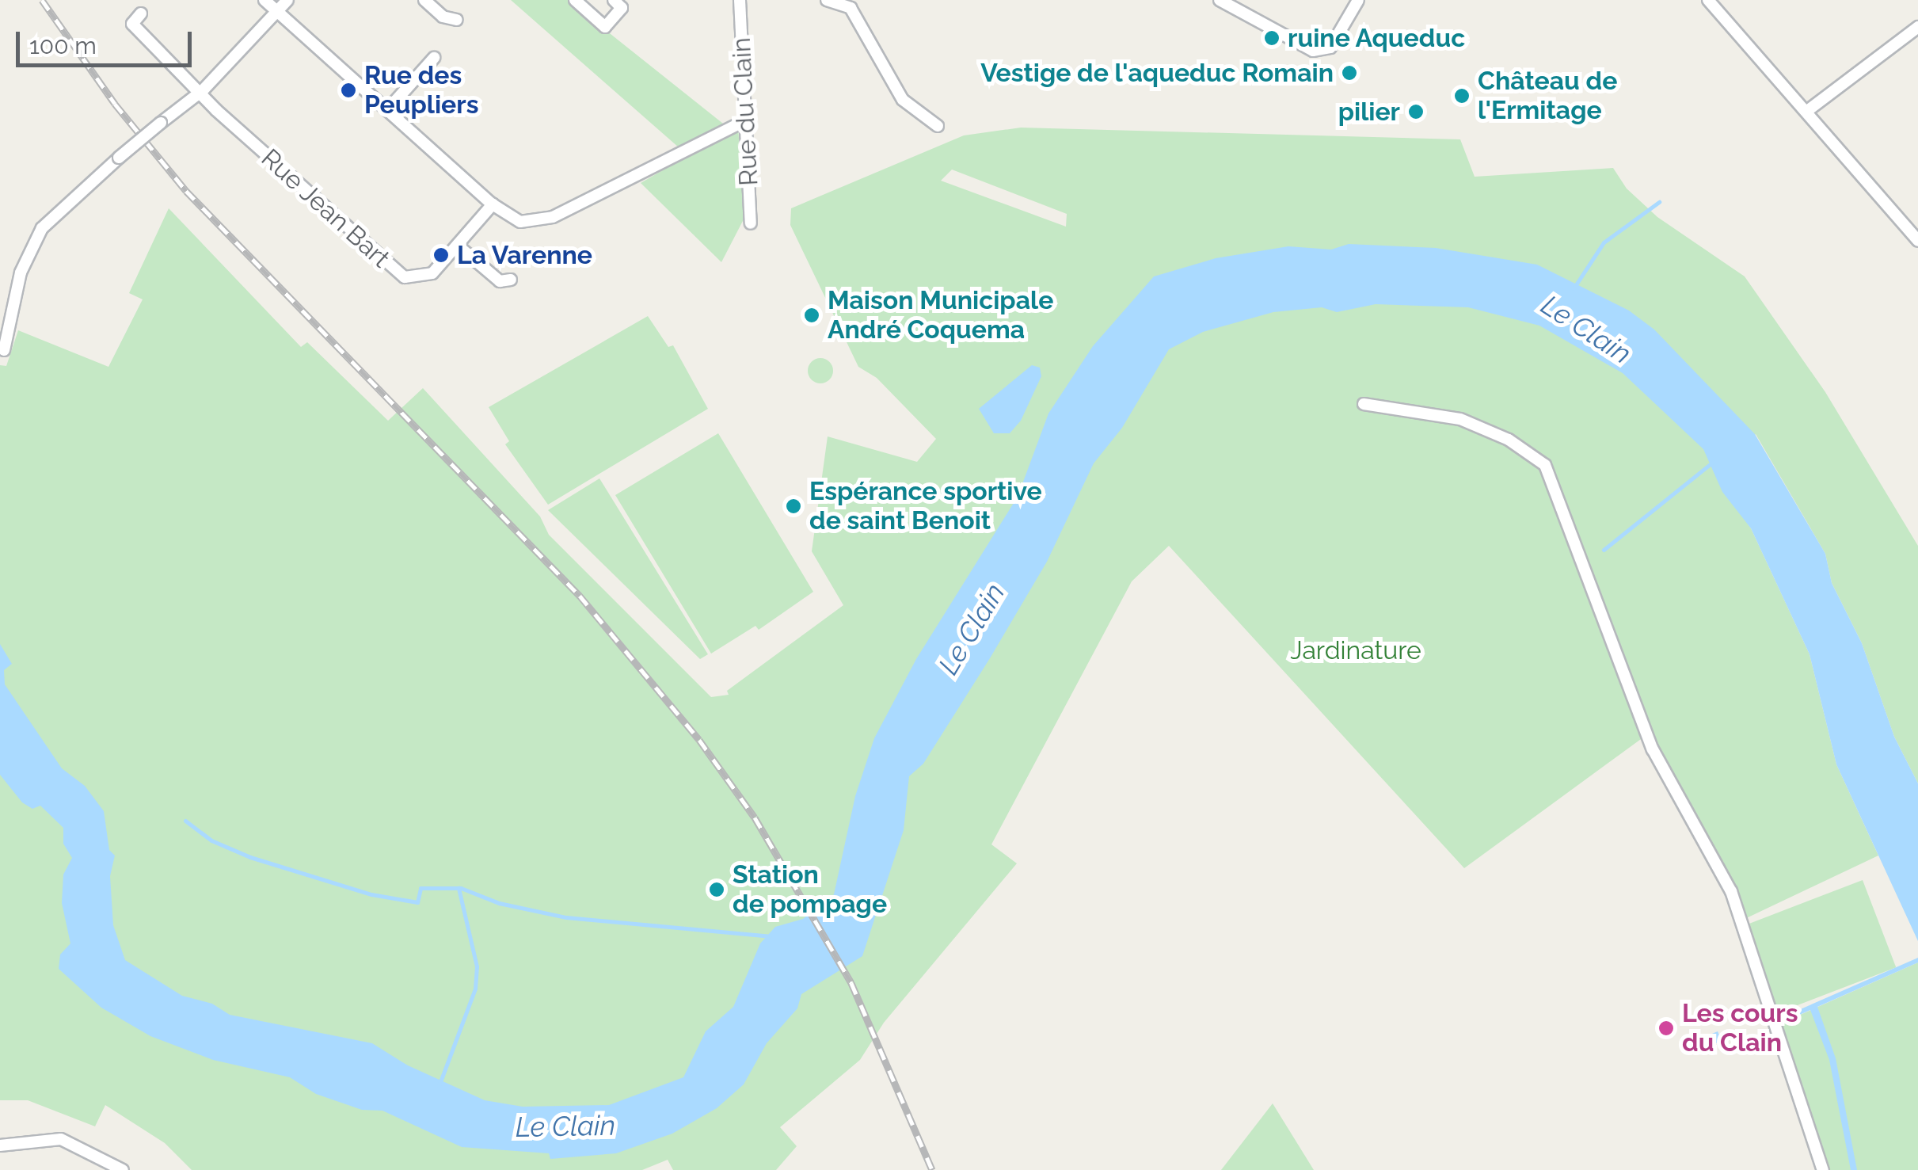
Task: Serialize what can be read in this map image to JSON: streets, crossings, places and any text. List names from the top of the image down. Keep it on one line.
{"streets":{"street":["Rue du Clain","Rue Jean Bart"]},"water":["Le Clain"],"parks":["Jardinature"],"places":["ruine Aqueduc","Vestige de l'aqueduc Romain","Rue des Peupliers","Château de l'Ermitage","pilier","La Varenne","Maison Municipale André Coquema","Espérance sportive de saint Benoit","Station de pompage","Les cours du Clain"],"scale_bar":"100 m"}
